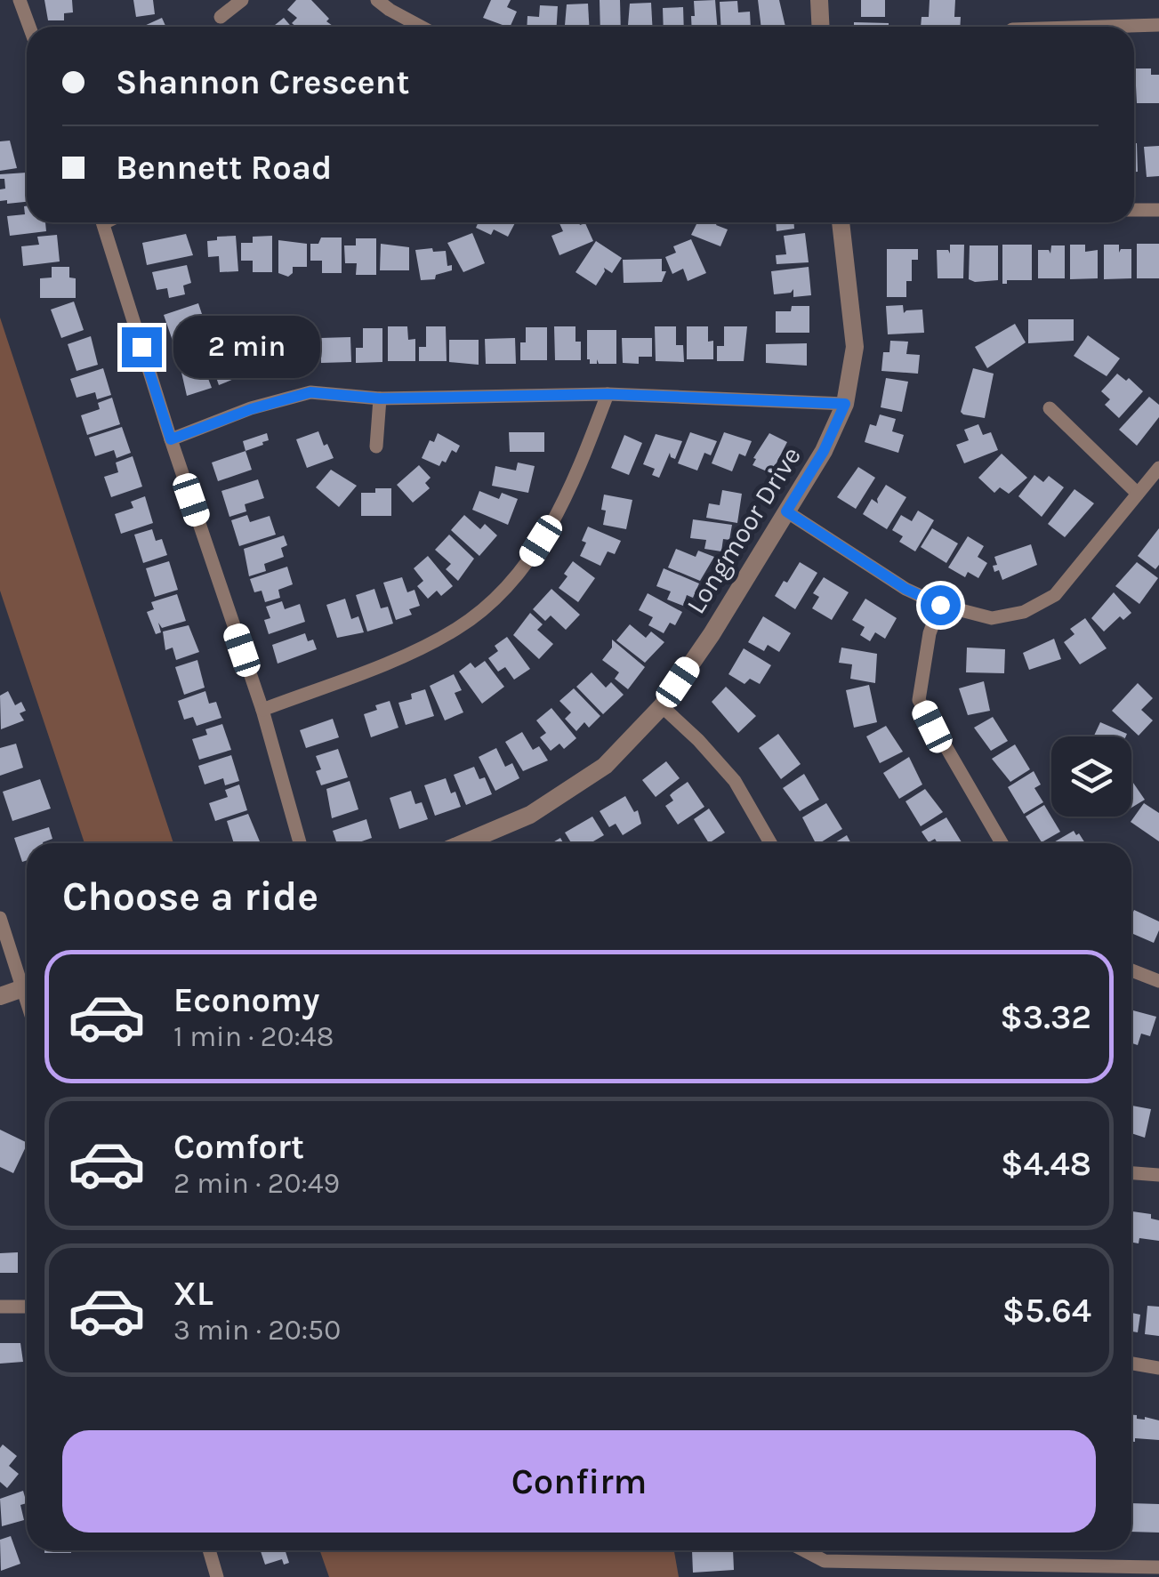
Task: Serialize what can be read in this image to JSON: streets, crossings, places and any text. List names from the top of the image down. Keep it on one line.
{"streets":{"street":["Longmoor Drive"]},"page":{"banner":["Shannon Crescent","Bennett Road"],"bubble":"2 min","heading":"Choose a ride","list":[{"name":"Economy","note":"1 min · 20:48","value":"$3.32"},{"name":"Comfort","note":"2 min · 20:49","value":"$4.48"},{"name":"XL","note":"3 min · 20:50","value":"$5.64"}],"buttons":"Confirm"}}
